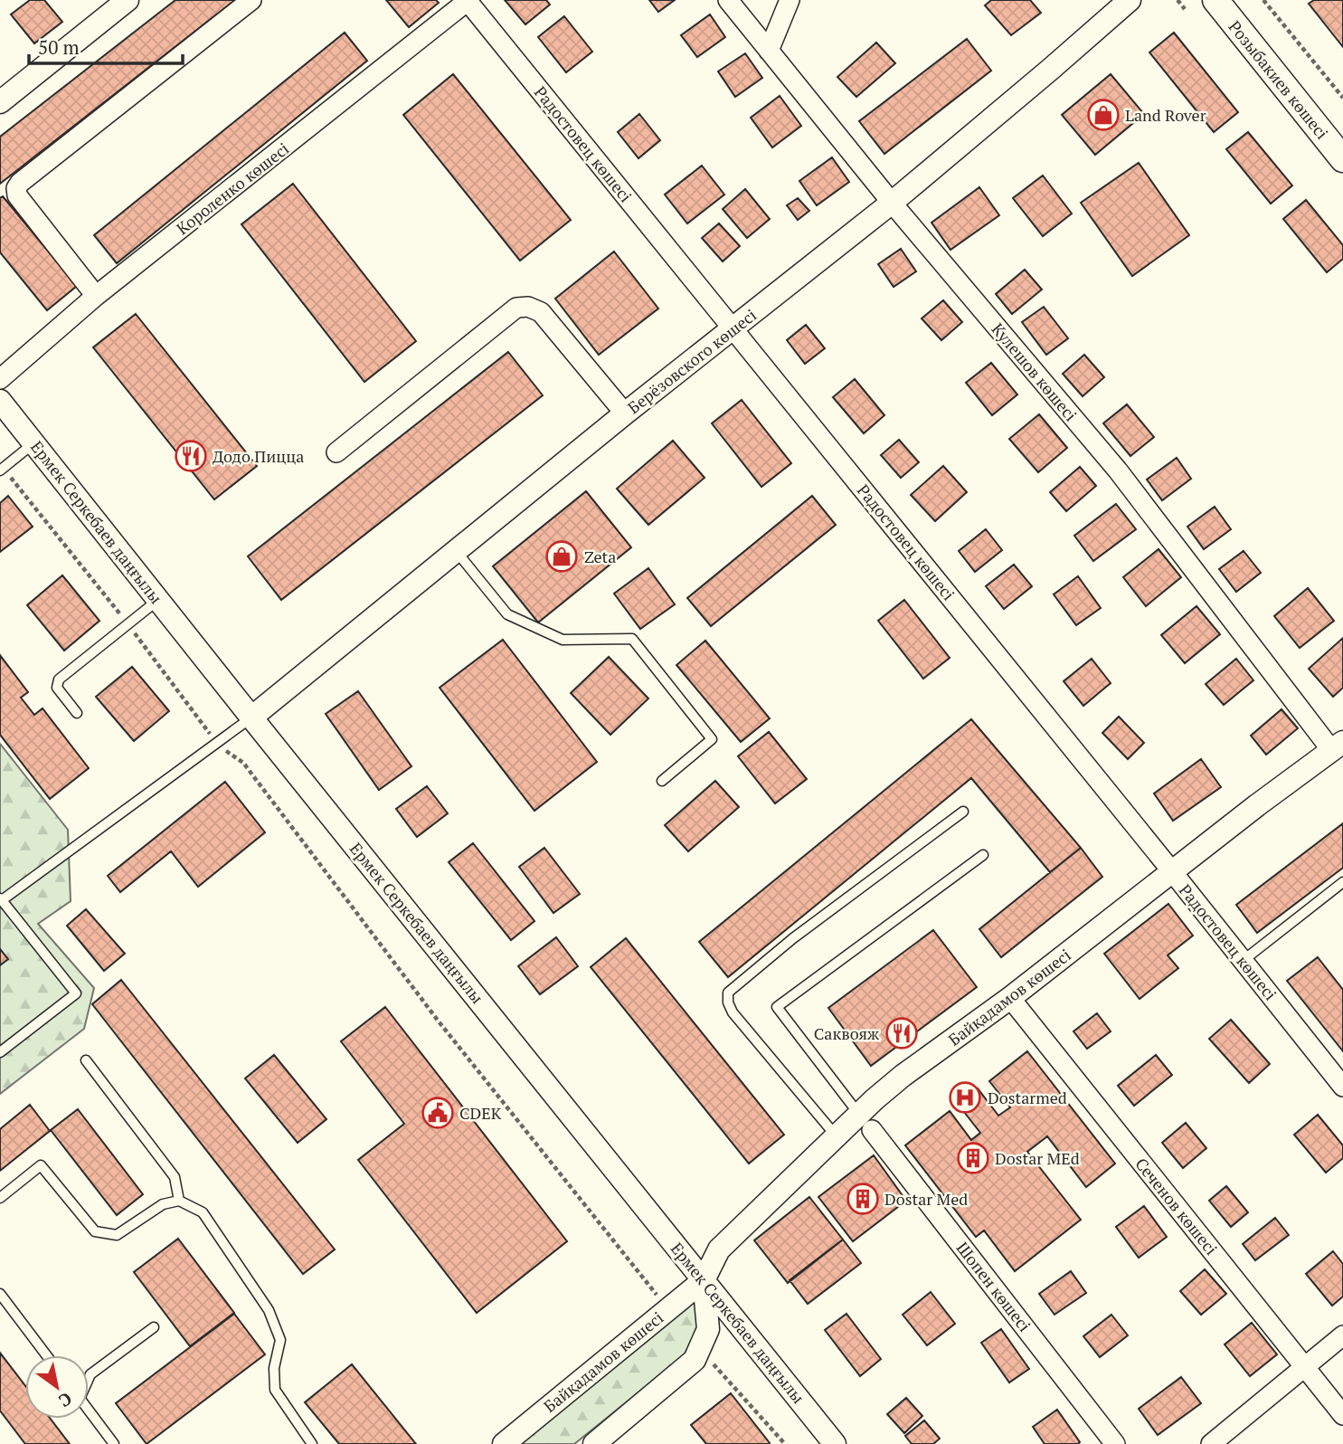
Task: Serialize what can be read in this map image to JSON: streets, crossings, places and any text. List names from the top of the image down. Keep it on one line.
{"streets":{"main road":["Розыбакиев көшесі"],"street":["Радостовец көшесі","Короленко көшесі","Берёзовского көшесі","Кулешов көшесі","Ермек Серкебаев даңғылы","Байқадамов көшесі","Сеченов көшесі","Шопен көшесі"]},"crossings":[["Радостовец көшесі","Короленко көшесі"],["Радостовец көшесі","Берёзовского көшесі"],["Радостовец көшесі","Байқадамов көшесі"],["Берёзовского көшесі","Кулешов көшесі"],["Берёзовского көшесі","Ермек Серкебаев даңғылы"],["Кулешов көшесі","Байқадамов көшесі"],["Ермек Серкебаев даңғылы","Байқадамов көшесі"],["Байқадамов көшесі","Сеченов көшесі"],["Байқадамов көшесі","Шопен көшесі"]],"places":{"shop":["Land Rover","Zeta"],"restaurant":["Додо Пицца","Саквояж"],"hospital":["Dostarmed"],"public building":["CDEK"],"building":["Dostar MEd","Dostar Med"]},"scale_bar":"50 m","north":"bottom right"}
